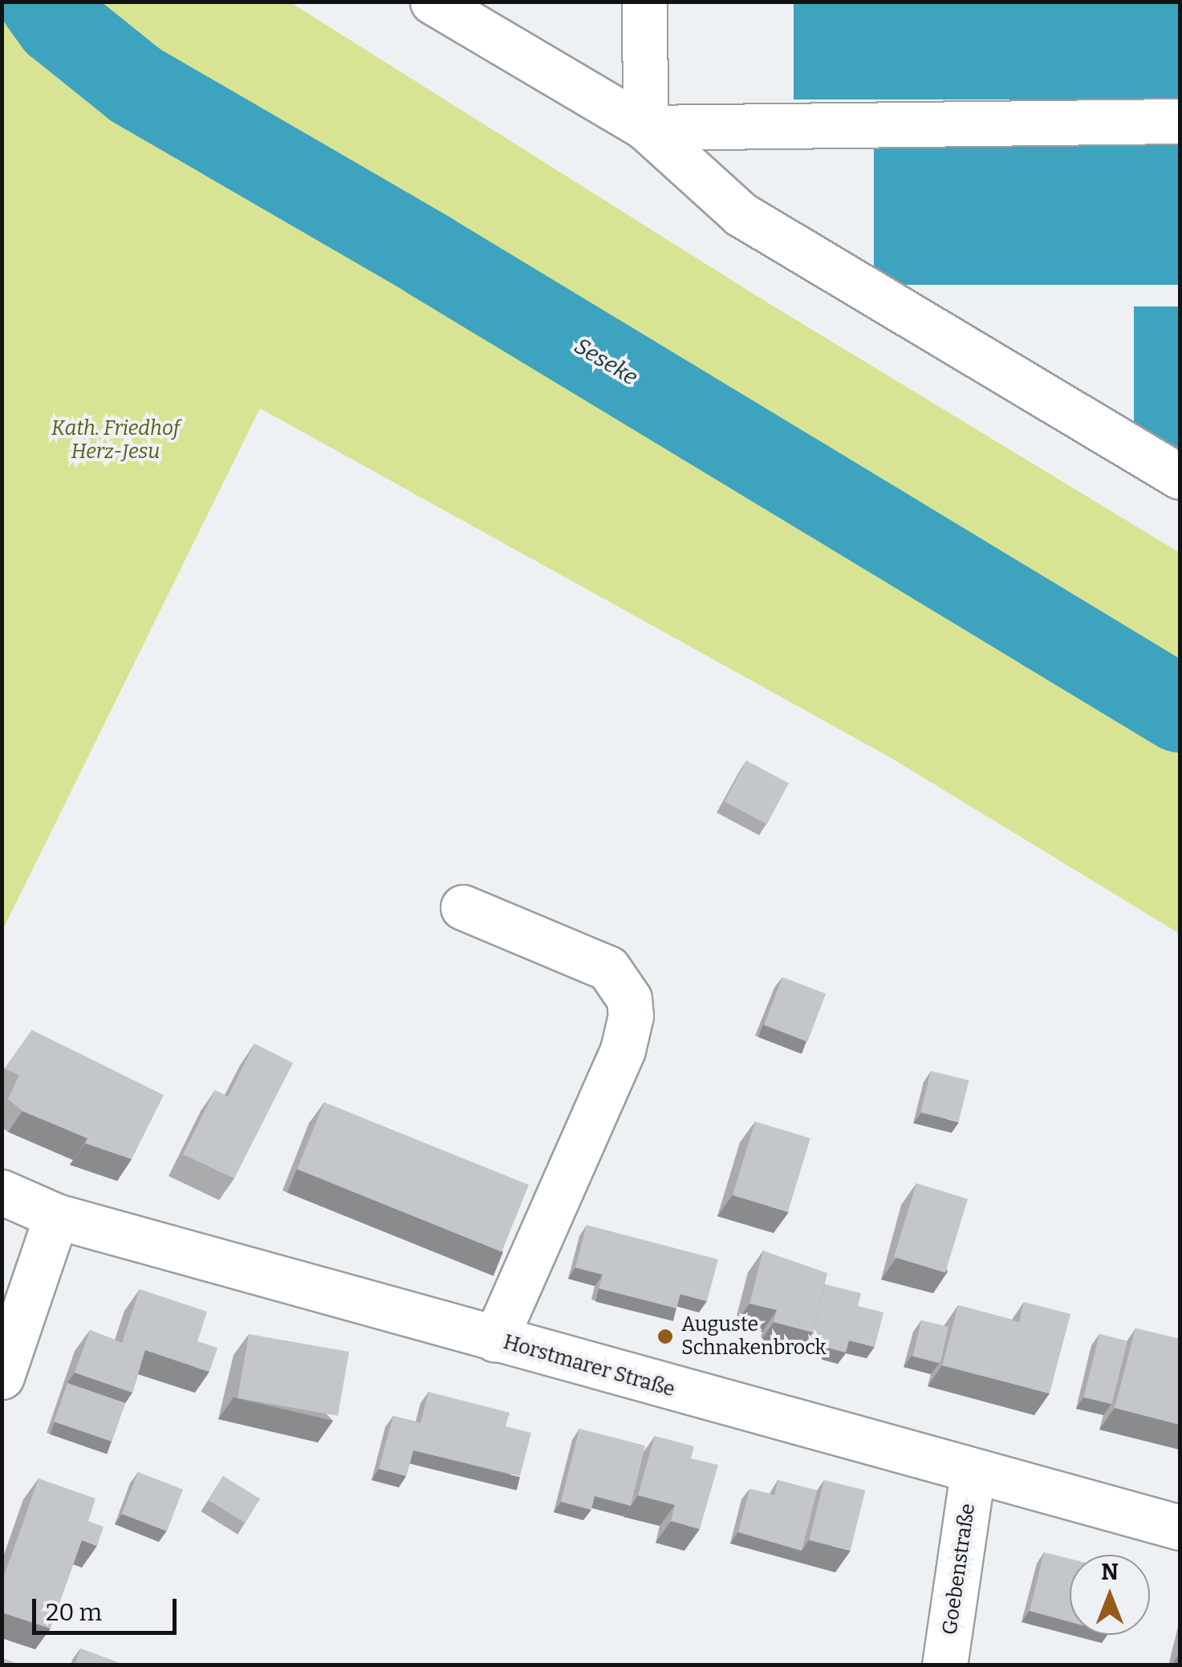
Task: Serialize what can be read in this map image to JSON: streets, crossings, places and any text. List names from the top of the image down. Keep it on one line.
{"streets":{"street":["Horstmarer Straße","Goebenstraße"]},"crossings":[["Horstmarer Straße","Goebenstraße"]],"water":["Seseke"],"parks":["Kath. Friedhof Herz-Jesu"],"places":["Auguste Schnakenbrock"],"scale_bar":"20 m","north":"top"}
